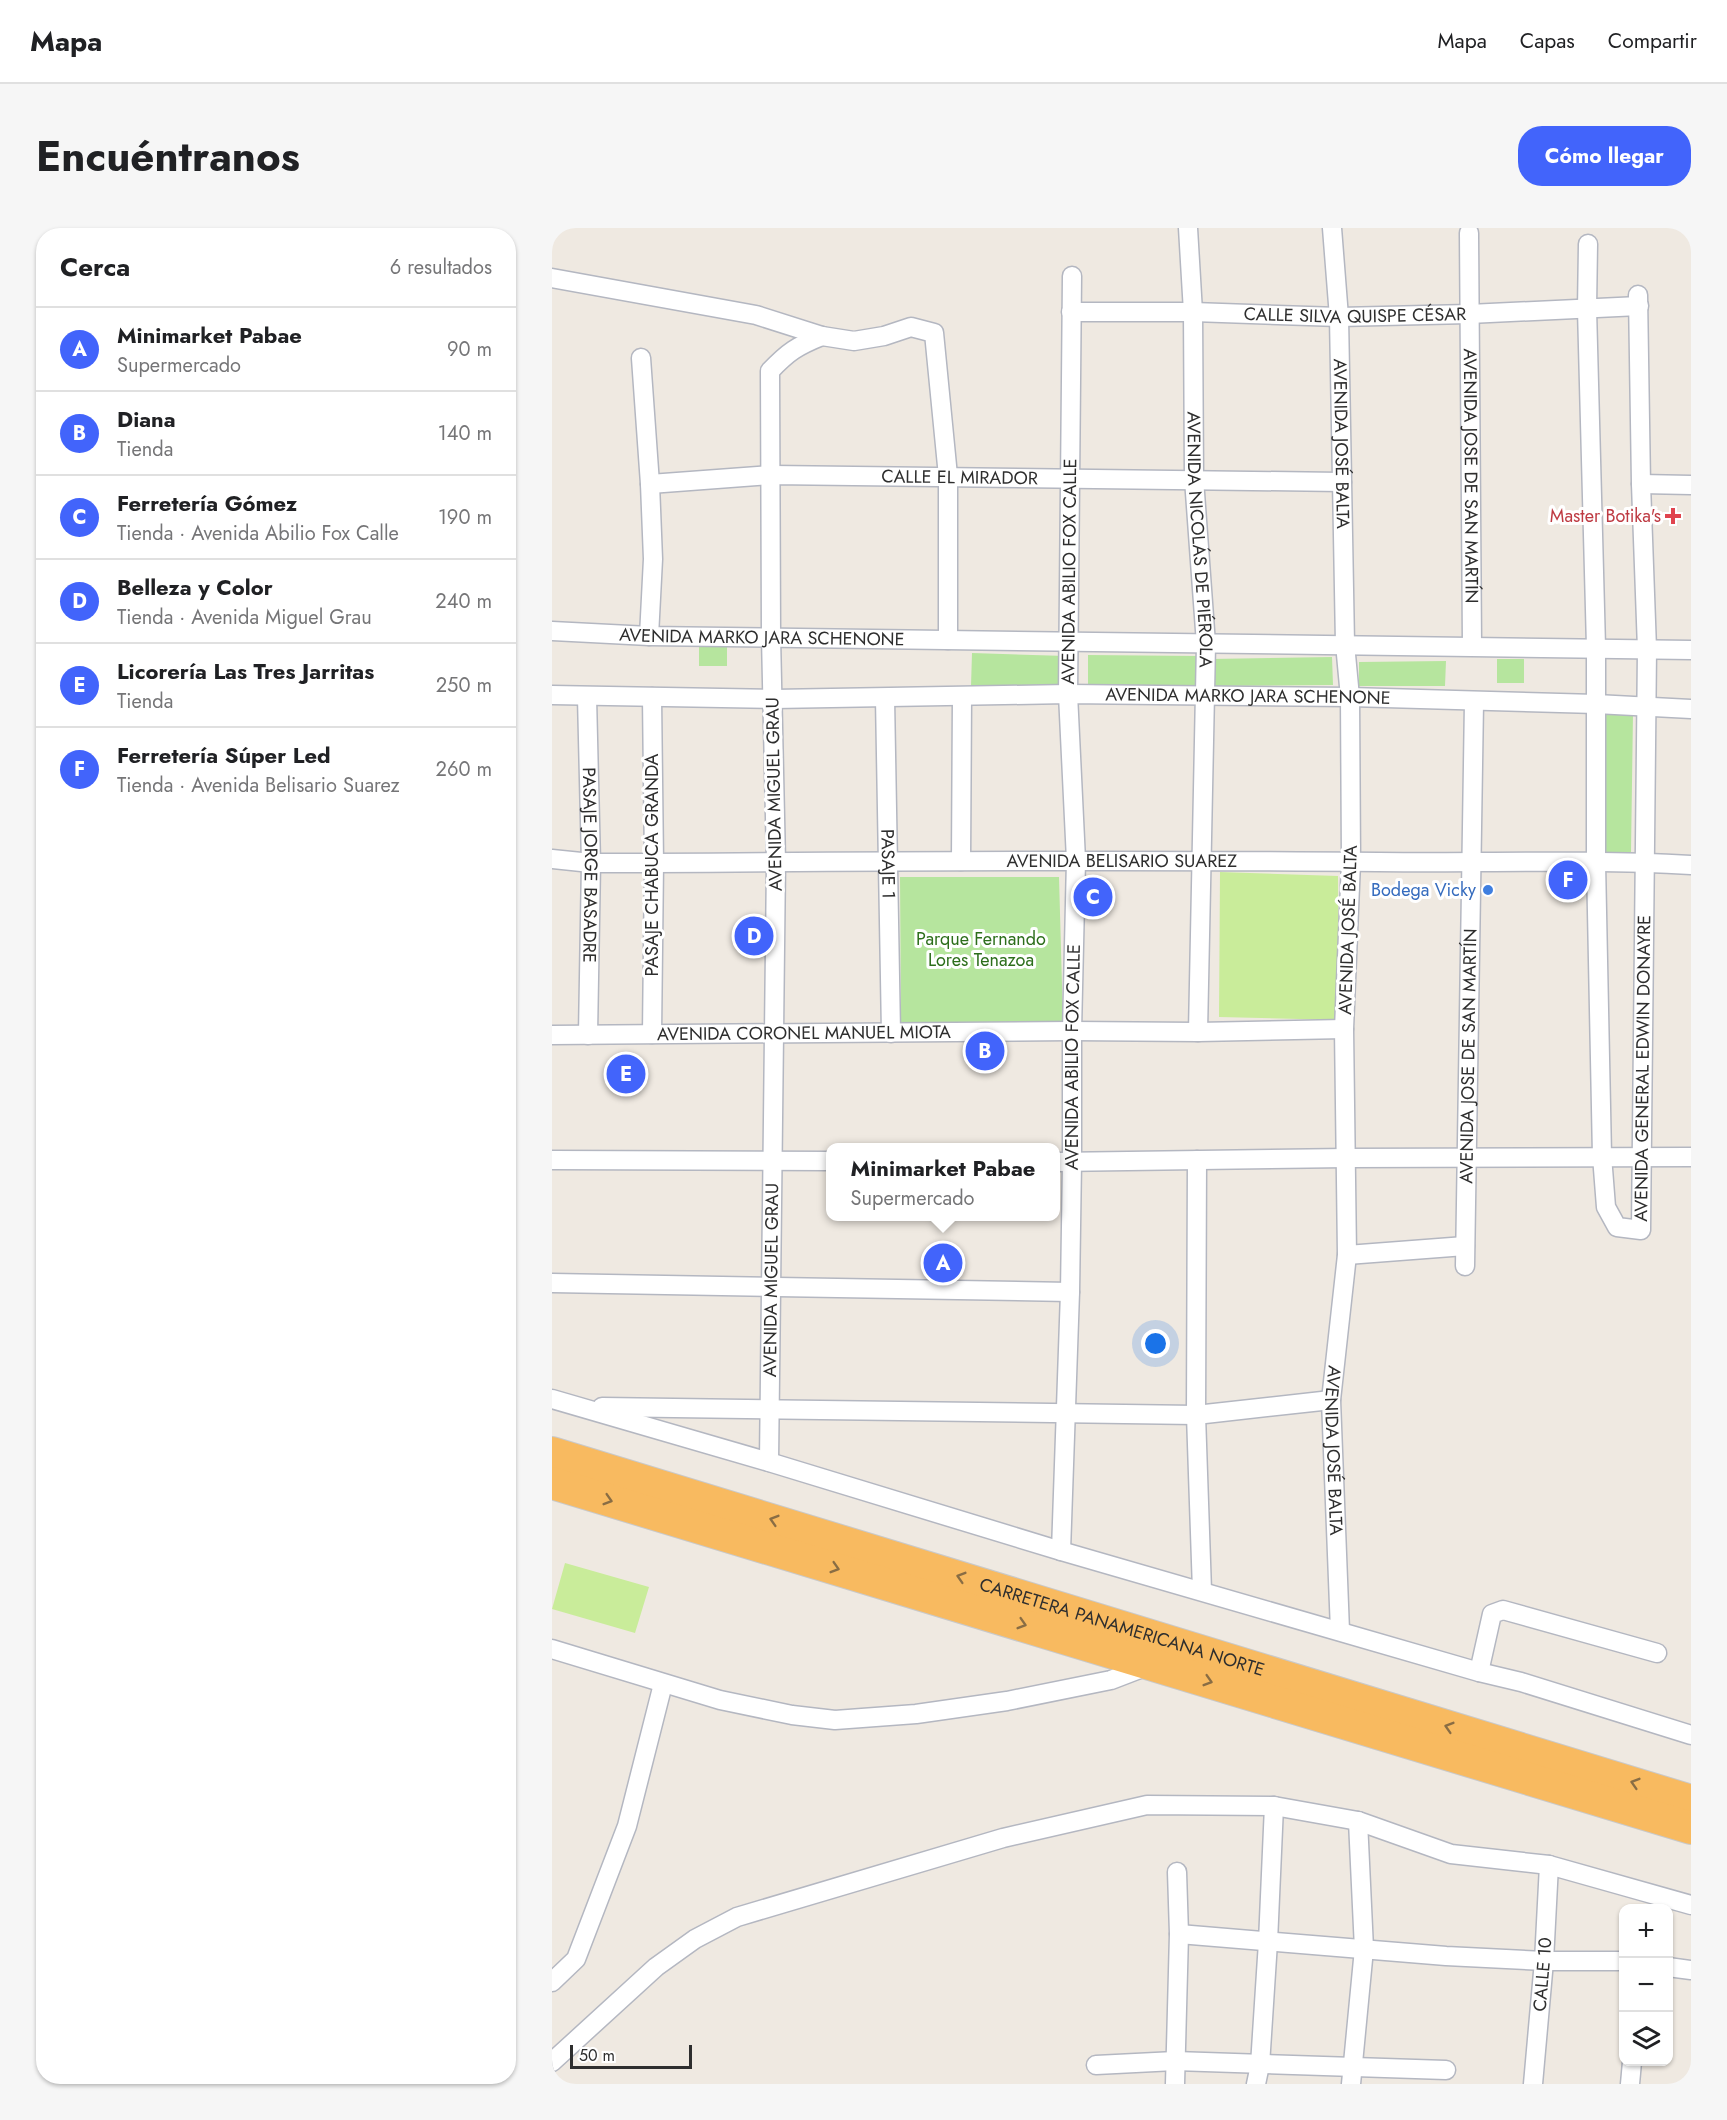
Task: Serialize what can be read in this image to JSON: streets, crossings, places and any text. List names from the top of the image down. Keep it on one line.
{"streets":{"highway":["CARRETERA PANAMERICANA NORTE"],"street":["CALLE SILVA QUISPE CÉSAR","AVENIDA JOSÉ BALTA","CALLE EL MIRADOR","AVENIDA JOSE DE SAN MARTÍN","AVENIDA NICOLÁS DE PIÉROLA","AVENIDA ABILIO FOX CALLE","AVENIDA MARKO JARA SCHENONE","AVENIDA MIGUEL GRAU","AVENIDA BELISARIO SUAREZ","PASAJE CHABUCA GRANDA","PASAJE 1","PASAJE JORGE BASADRE","AVENIDA CORONEL MANUEL MIOTA","AVENIDA GENERAL EDWIN DONAYRE","CALLE 10"]},"crossings":[["CALLE SILVA QUISPE CÉSAR","AVENIDA JOSÉ BALTA"],["CALLE SILVA QUISPE CÉSAR","AVENIDA JOSE DE SAN MARTÍN"],["CALLE SILVA QUISPE CÉSAR","AVENIDA NICOLÁS DE PIÉROLA"],["CALLE SILVA QUISPE CÉSAR","AVENIDA ABILIO FOX CALLE"],["CALLE SILVA QUISPE CÉSAR","AVENIDA GENERAL EDWIN DONAYRE"],["AVENIDA JOSÉ BALTA","CALLE EL MIRADOR"],["AVENIDA JOSÉ BALTA","AVENIDA MARKO JARA SCHENONE"],["AVENIDA JOSÉ BALTA","AVENIDA BELISARIO SUAREZ"],["AVENIDA JOSÉ BALTA","AVENIDA CORONEL MANUEL MIOTA"],["CALLE EL MIRADOR","AVENIDA NICOLÁS DE PIÉROLA"],["CALLE EL MIRADOR","AVENIDA ABILIO FOX CALLE"],["CALLE EL MIRADOR","AVENIDA MIGUEL GRAU"],["AVENIDA JOSE DE SAN MARTÍN","AVENIDA MARKO JARA SCHENONE"],["AVENIDA JOSE DE SAN MARTÍN","AVENIDA BELISARIO SUAREZ"],["AVENIDA NICOLÁS DE PIÉROLA","AVENIDA MARKO JARA SCHENONE"],["AVENIDA NICOLÁS DE PIÉROLA","AVENIDA BELISARIO SUAREZ"],["AVENIDA NICOLÁS DE PIÉROLA","AVENIDA CORONEL MANUEL MIOTA"],["AVENIDA ABILIO FOX CALLE","AVENIDA MARKO JARA SCHENONE"],["AVENIDA ABILIO FOX CALLE","AVENIDA BELISARIO SUAREZ"],["AVENIDA ABILIO FOX CALLE","AVENIDA CORONEL MANUEL MIOTA"],["AVENIDA MARKO JARA SCHENONE","AVENIDA MIGUEL GRAU"],["AVENIDA MARKO JARA SCHENONE","PASAJE CHABUCA GRANDA"],["AVENIDA MARKO JARA SCHENONE","PASAJE 1"],["AVENIDA MARKO JARA SCHENONE","PASAJE JORGE BASADRE"],["AVENIDA MARKO JARA SCHENONE","AVENIDA GENERAL EDWIN DONAYRE"],["AVENIDA MIGUEL GRAU","AVENIDA BELISARIO SUAREZ"],["AVENIDA MIGUEL GRAU","AVENIDA CORONEL MANUEL MIOTA"],["AVENIDA BELISARIO SUAREZ","PASAJE CHABUCA GRANDA"],["AVENIDA BELISARIO SUAREZ","PASAJE 1"],["AVENIDA BELISARIO SUAREZ","PASAJE JORGE BASADRE"],["AVENIDA BELISARIO SUAREZ","AVENIDA GENERAL EDWIN DONAYRE"],["PASAJE CHABUCA GRANDA","AVENIDA CORONEL MANUEL MIOTA"],["PASAJE 1","AVENIDA CORONEL MANUEL MIOTA"],["PASAJE JORGE BASADRE","AVENIDA CORONEL MANUEL MIOTA"]],"parks":["Parque Fernando Lores Tenazoa"],"places":{"health":["Master Botika's"],"other":["Bodega Vicky"]},"scale_bar":"50 m","page":{"header":"Mapa","nav":["Mapa","Capas","Compartir"],"title":"Encuéntranos","buttons":"Cómo llegar","heading":["Cerca","6 resultados"],"list":[{"mark":"A","name":"Minimarket Pabae","note":"Supermercado","value":"90 m"},{"mark":"B","name":"Diana","note":"Tienda","value":"140 m"},{"mark":"C","name":"Ferretería Gómez","note":"Tienda · Avenida Abilio Fox Calle","value":"190 m"},{"mark":"D","name":"Belleza y Color","note":"Tienda · Avenida Miguel Grau","value":"240 m"},{"mark":"E","name":"Licorería Las Tres Jarritas","note":"Tienda","value":"250 m"},{"mark":"F","name":"Ferretería Súper Led","note":"Tienda · Avenida Belisario Suarez","value":"260 m"}],"pins":["F","C","D","B","E","A"],"popup":["Minimarket Pabae","Supermercado"],"map_buttons":["+","−"],"scale":"50 m"}}
